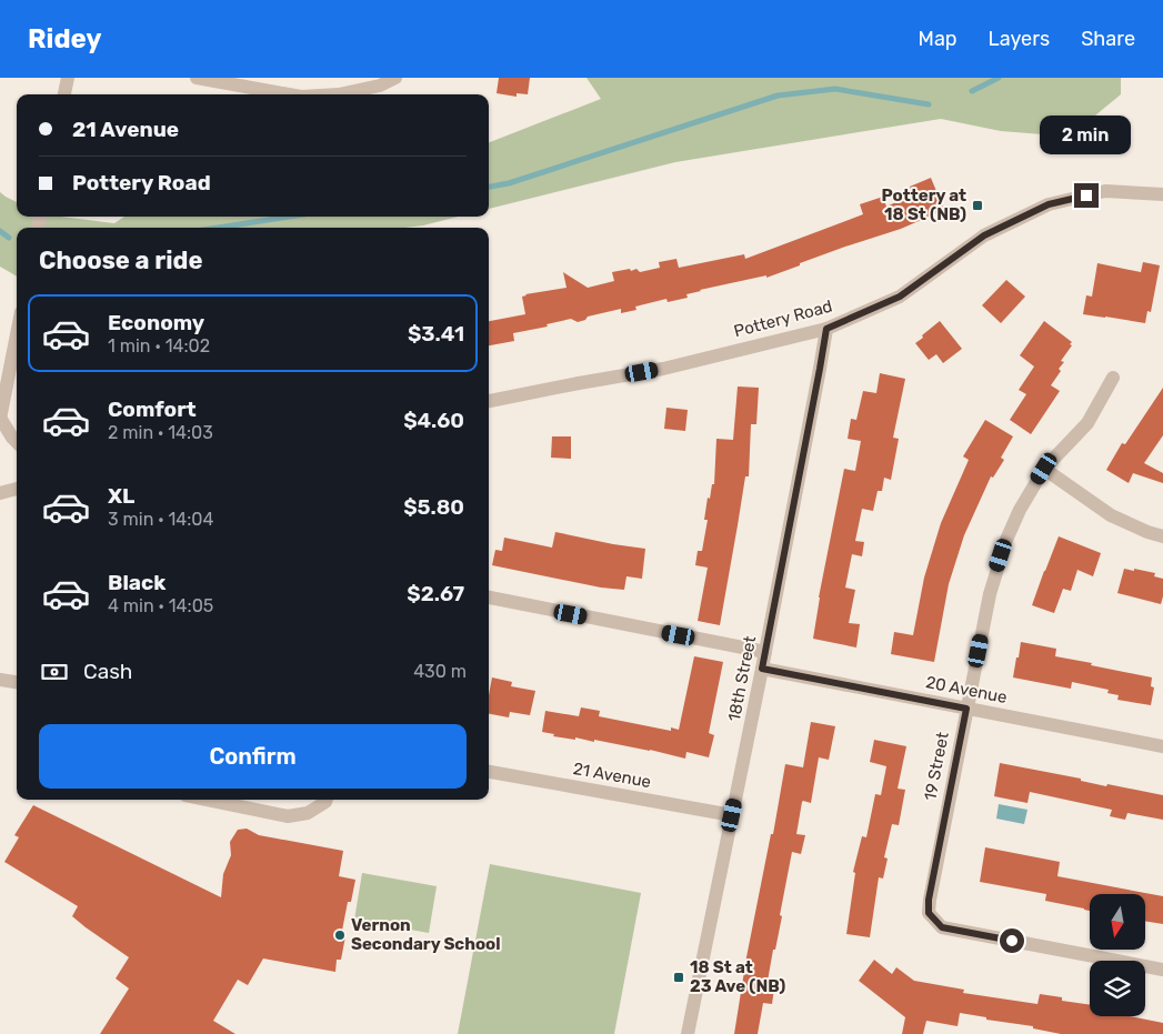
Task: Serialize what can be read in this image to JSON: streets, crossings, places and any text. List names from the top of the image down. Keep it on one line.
{"streets":{"street":["Pottery Road","18th Street","20 Avenue","19 Street","21 Avenue"]},"crossings":[["Pottery Road","18th Street"],["18th Street","20 Avenue"],["18th Street","21 Avenue"],["20 Avenue","19 Street"]],"places":{"transit":["Pottery at 18 St (NB)","18 St at 23 Ave (NB)"],"other":["Vernon Secondary School"]},"north":"bottom","page":{"header":"Ridey","nav":["Map","Layers","Share"],"banner":["21 Avenue","Pottery Road"],"bubble":"2 min","heading":"Choose a ride","list":[{"name":"Economy","note":"1 min · 14:02","value":"$3.41"},{"name":"Comfort","note":"2 min · 14:03","value":"$4.60"},{"name":"XL","note":"3 min · 14:04","value":"$5.80"},{"name":"Black","note":"4 min · 14:05","value":"$2.67"}],"pay":["Cash","430 m"],"buttons":"Confirm"}}
